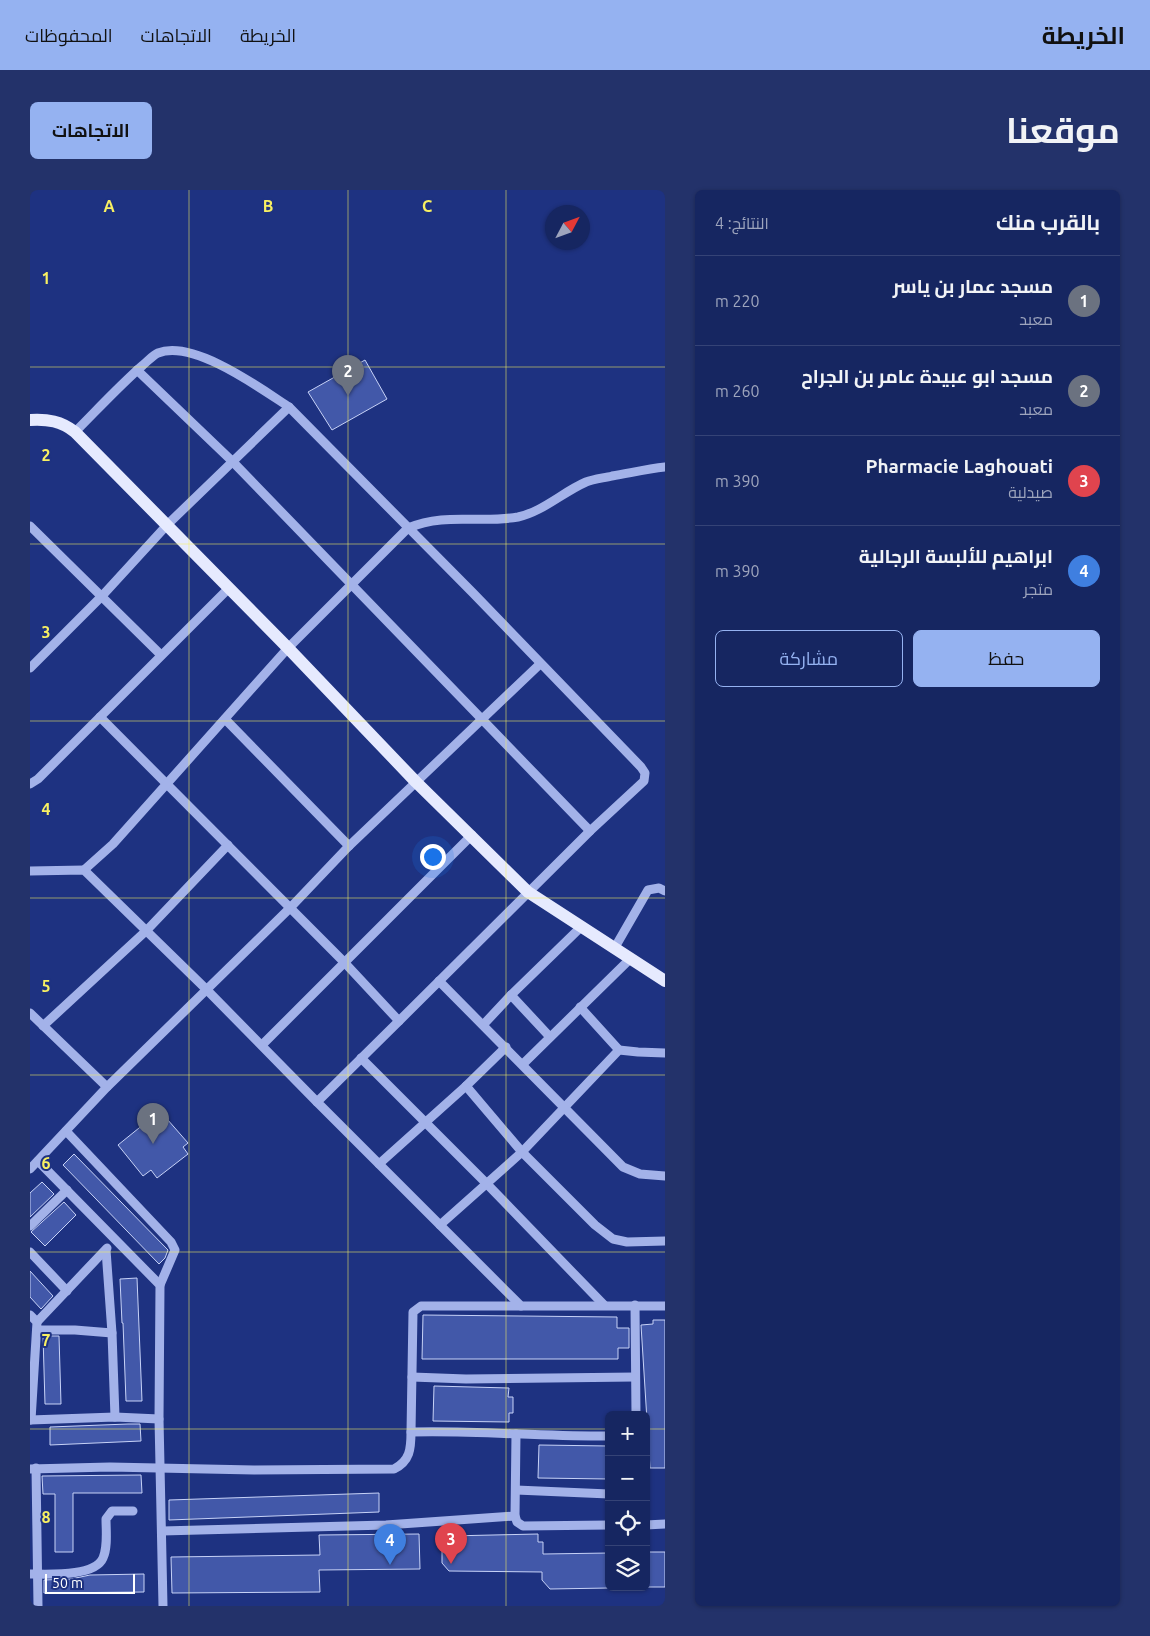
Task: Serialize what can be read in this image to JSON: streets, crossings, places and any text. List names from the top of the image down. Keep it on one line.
{"scale_bar":"50 m","north":"top right","page":{"header":"الخريطة","nav":["الخريطة","الاتجاهات","المحفوظات"],"title":"موقعنا","buttons":["الاتجاهات",["حفظ","مشاركة"]],"heading":["بالقرب منك","النتائج: 4"],"list":[{"mark":"1","name":"مسجد عمار بن ياسر","note":"معبد","value":"220 m"},{"mark":"2","name":"مسجد ابو عبيدة عامر بن الجراح","note":"معبد","value":"260 m"},{"mark":"3","name":"Pharmacie Laghouati","note":"صيدلية","value":"390 m"},{"mark":"4","name":"ابراهيم للألبسة الرجالية","note":"متجر","value":"390 m"}],"pins":["2","1","3","4"],"map_buttons":["+","−"],"scale":"50 m"},"grid":{"columns":["A","B","C"],"rows":["1","2","3","4","5","6","7","8"]}}
